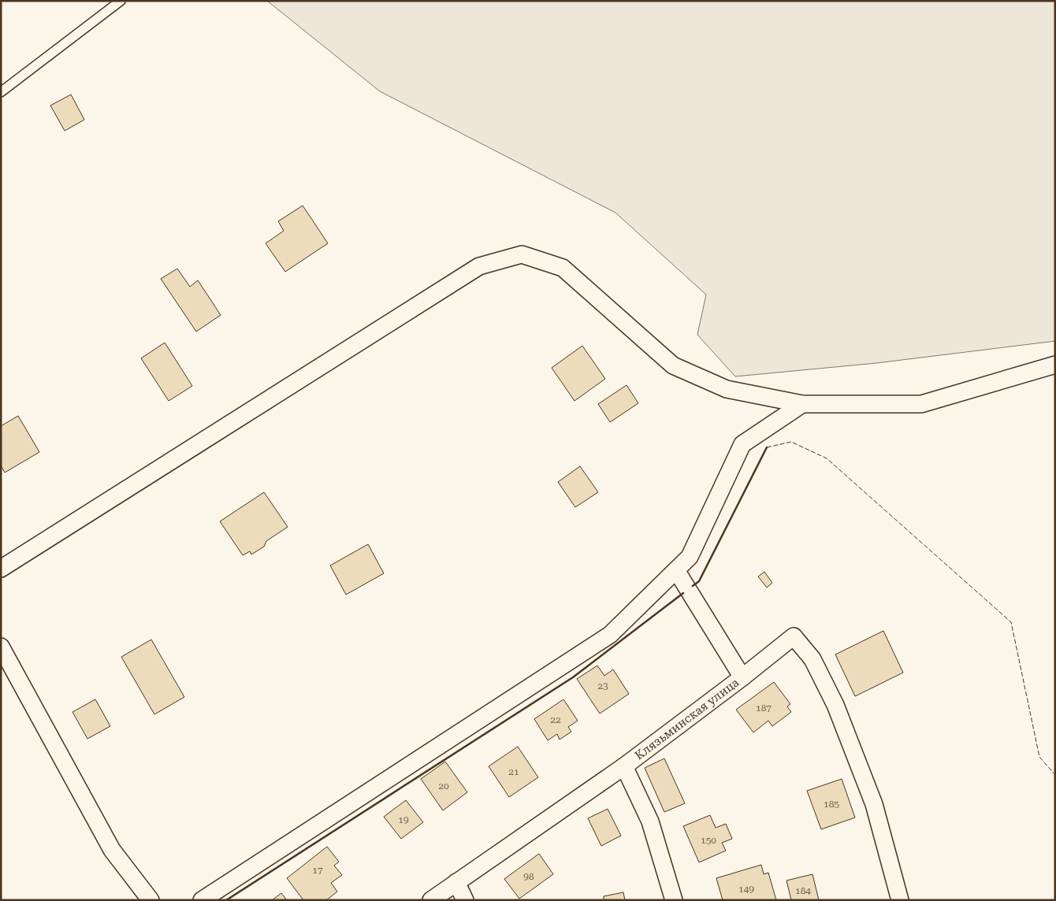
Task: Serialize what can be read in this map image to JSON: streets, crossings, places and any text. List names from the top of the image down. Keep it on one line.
{"streets":{"street":["Клязьминская улица"]},"house_numbers":["23","187","22","21","20","185","19","150","17","98","149","184"]}
